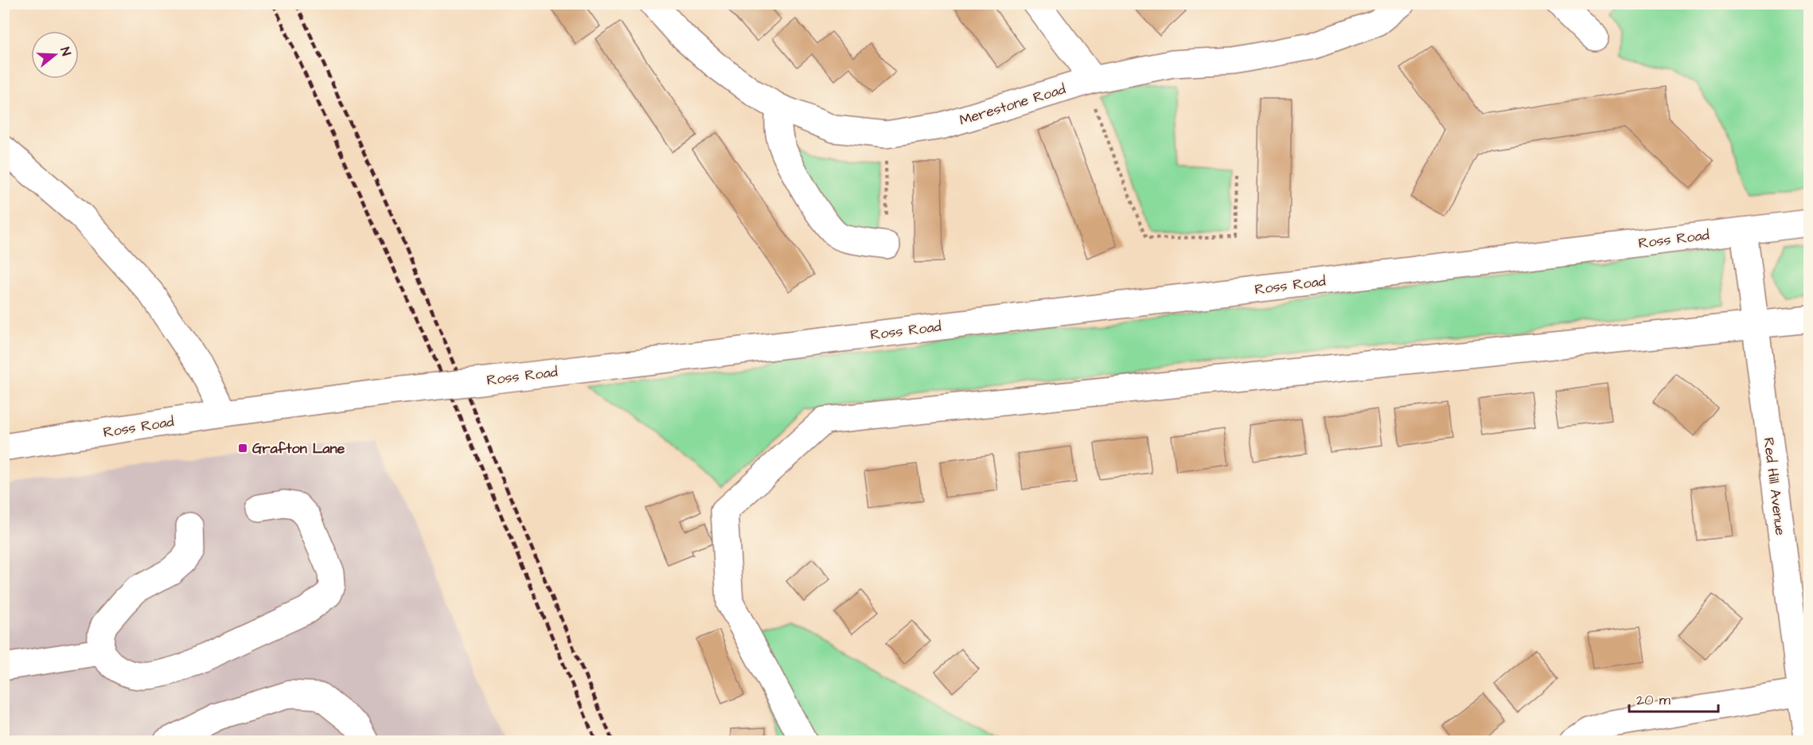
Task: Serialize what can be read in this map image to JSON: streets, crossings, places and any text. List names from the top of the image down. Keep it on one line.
{"streets":{"main road":["Merestone Road","Ross Road","Red Hill Avenue"]},"crossings":[["Ross Road","Red Hill Avenue"]],"places":{"transit":["Grafton Lane"]},"scale_bar":"20 m","north":"right"}
